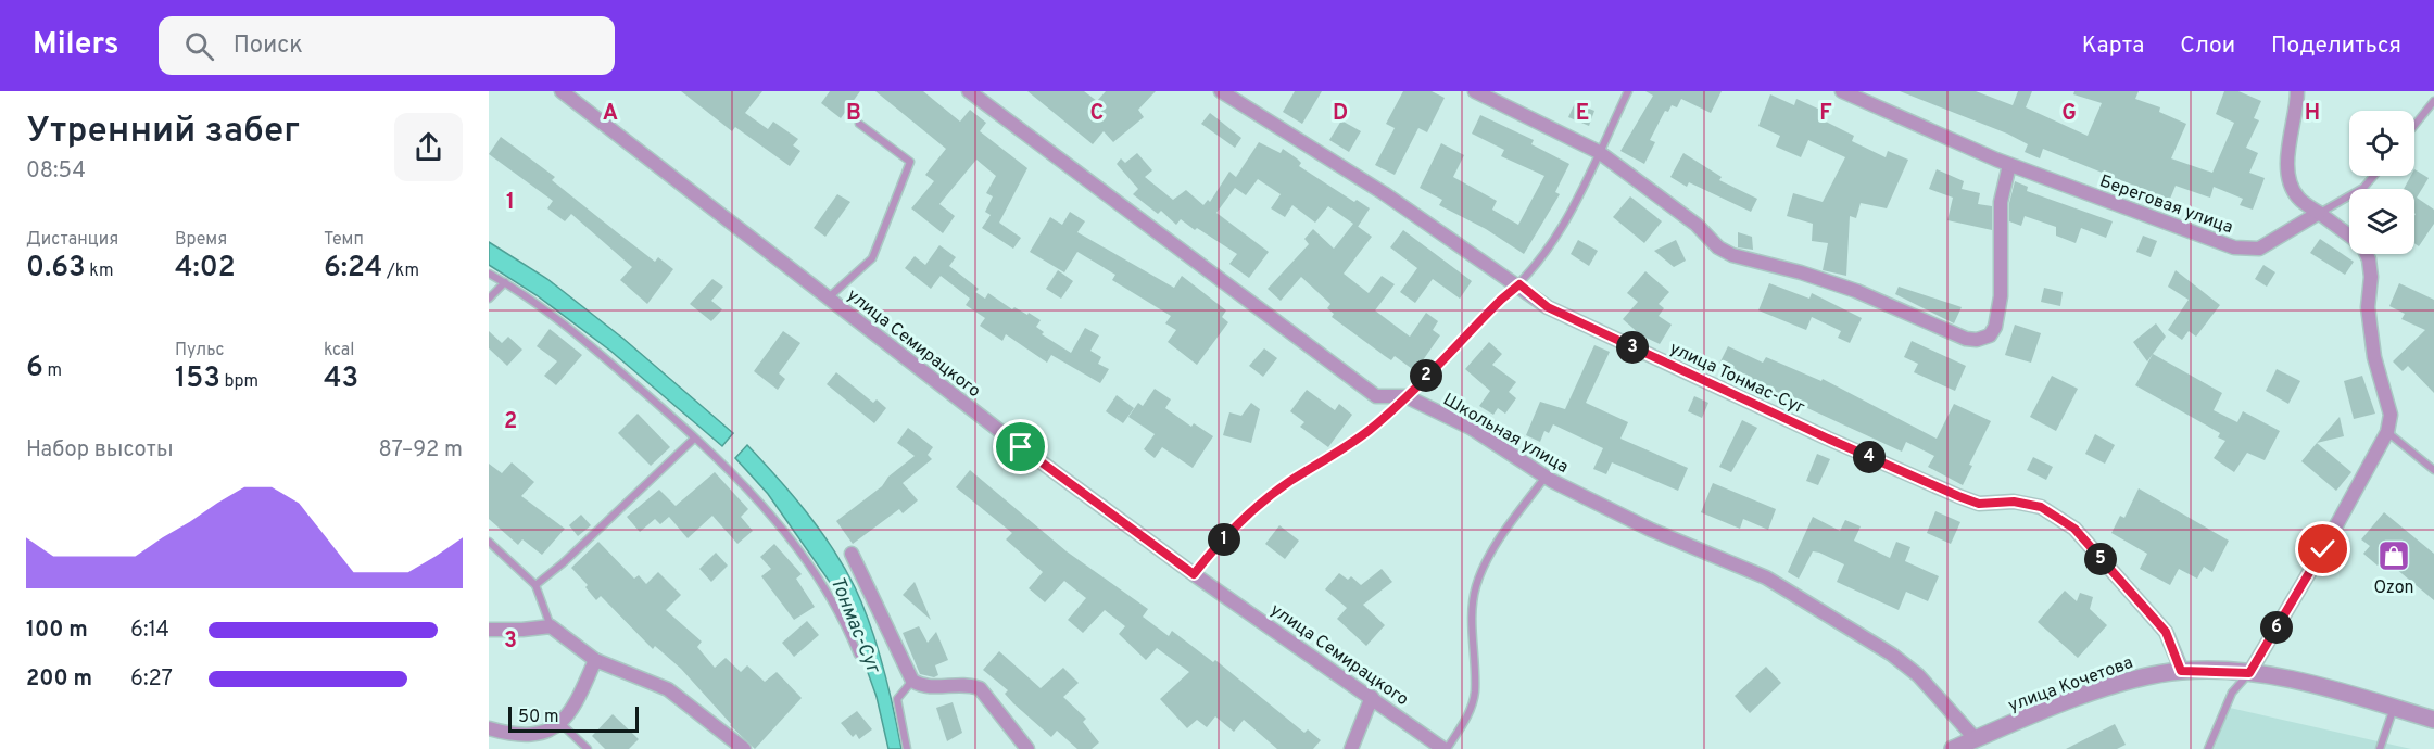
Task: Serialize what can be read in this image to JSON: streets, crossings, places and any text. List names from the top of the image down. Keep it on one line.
{"streets":{"street":["Береговая улица","улица Семирацкого","улица Тонмас-Суг","Школьная улица","улица Кочетова"]},"crossings":[["улица Тонмас-Суг","улица Кочетова"],["Школьная улица","улица Кочетова"]],"water":["Тонмас-Суг"],"places":{"shop":["Ozon"]},"scale_bar":"50 m","page":{"header":"Milers","search":"Поиск","nav":["Карта","Слои","Поделиться"],"heading":["Утренний забег","08:54"],"stats":[["Дистанция","0.63 km"],["Время","4:02"],["Темп","6:24 /km"],["6 m"],["Пульс","153 bpm"],["kcal","43"]],"pins":["3","2","4","1","5","6"],"chart":["Набор высоты","87–92 m"],"list":[{"name":"100 m","note":"6:14"},{"name":"200 m","note":"6:27"}],"scale":"50 m"},"grid":{"columns":["A","B","C","D","E","F","G","H"],"rows":["1","2","3"]}}
